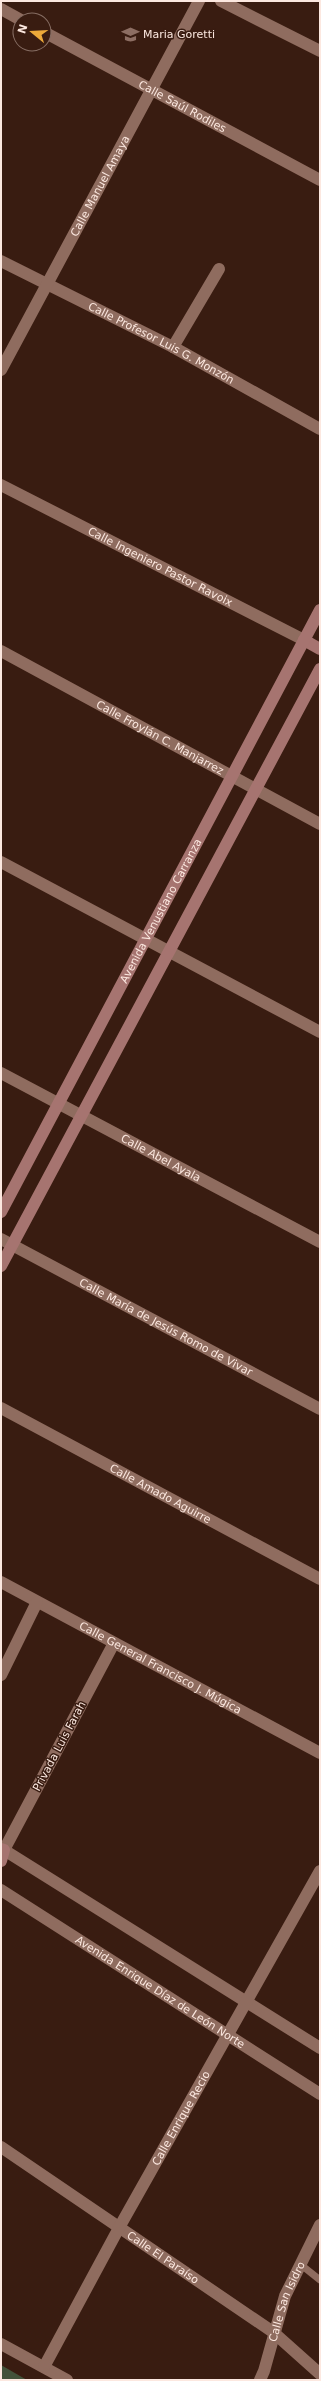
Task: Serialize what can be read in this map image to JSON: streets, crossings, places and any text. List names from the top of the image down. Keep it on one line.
{"streets":{"street":["Calle Saúl Rodiles","Calle Manuel Amaya","Calle Profesor Luis G. Monzón","Calle Ingeniero Pastor Ravoix","Calle Froylán C. Manjarrez","Avenida Venustiano Carranza","Calle Abel Ayala","Calle María de Jesús Romo de Vivar","Calle Amado Aguirre","Calle General Francisco J. Múgica","Privada Luis Farah","Avenida Enrique Díaz de León Norte","Calle Enrique Recio","Calle El Paraíso","Calle San Isidro"]},"crossings":[["Calle Saúl Rodiles","Calle Manuel Amaya"],["Calle Manuel Amaya","Calle Profesor Luis G. Monzón"],["Calle Ingeniero Pastor Ravoix","Avenida Venustiano Carranza"],["Calle Froylán C. Manjarrez","Avenida Venustiano Carranza"],["Avenida Venustiano Carranza","Calle Abel Ayala"],["Calle General Francisco J. Múgica","Privada Luis Farah"],["Avenida Enrique Díaz de León Norte","Calle Enrique Recio"],["Calle Enrique Recio","Calle El Paraíso"],["Calle El Paraíso","Calle San Isidro"]],"places":{"school or university":["Maria Goretti"]},"north":"left"}
